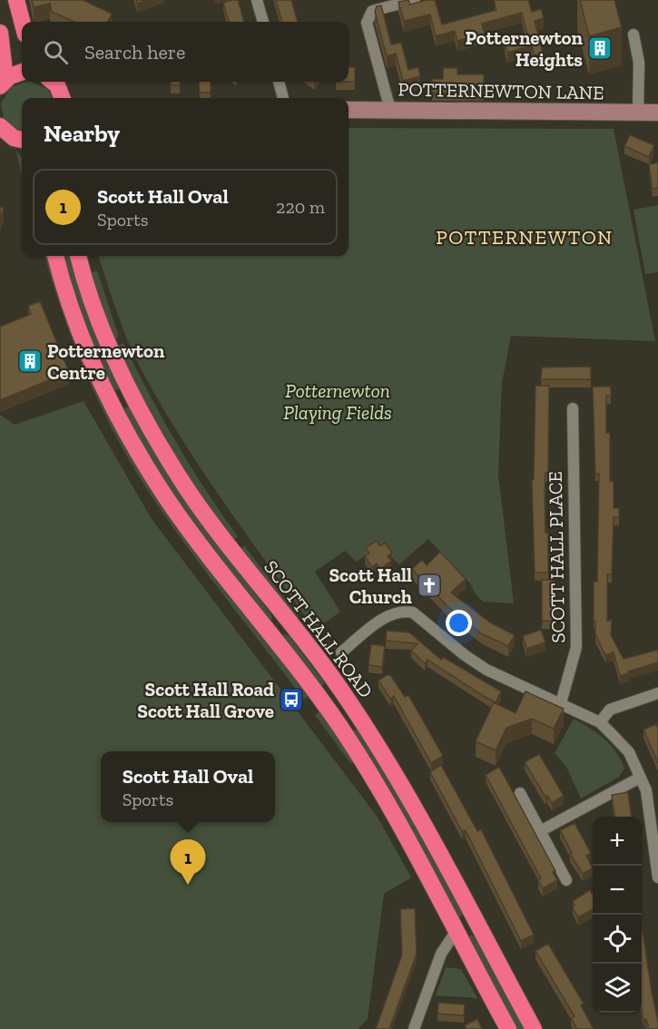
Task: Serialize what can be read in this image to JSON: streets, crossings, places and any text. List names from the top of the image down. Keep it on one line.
{"streets":{"highway":["SCOTT HALL ROAD"],"main road":["POTTERNEWTON LANE"],"street":["SCOTT HALL PLACE"]},"districts":["POTTERNEWTON"],"parks":["Potternewton Playing Fields"],"places":{"building":["Potternewton Heights","Potternewton Centre"],"church":["Scott Hall Church"],"bus stop":["Scott Hall Road Scott Hall Grove"]},"page":{"search":"Search here","heading":"Nearby","list":[{"mark":"1","name":"Scott Hall Oval","note":"Sports","value":"220 m"}],"popup":["Scott Hall Oval","Sports"],"map_buttons":["+","−"],"pins":"1"}}
